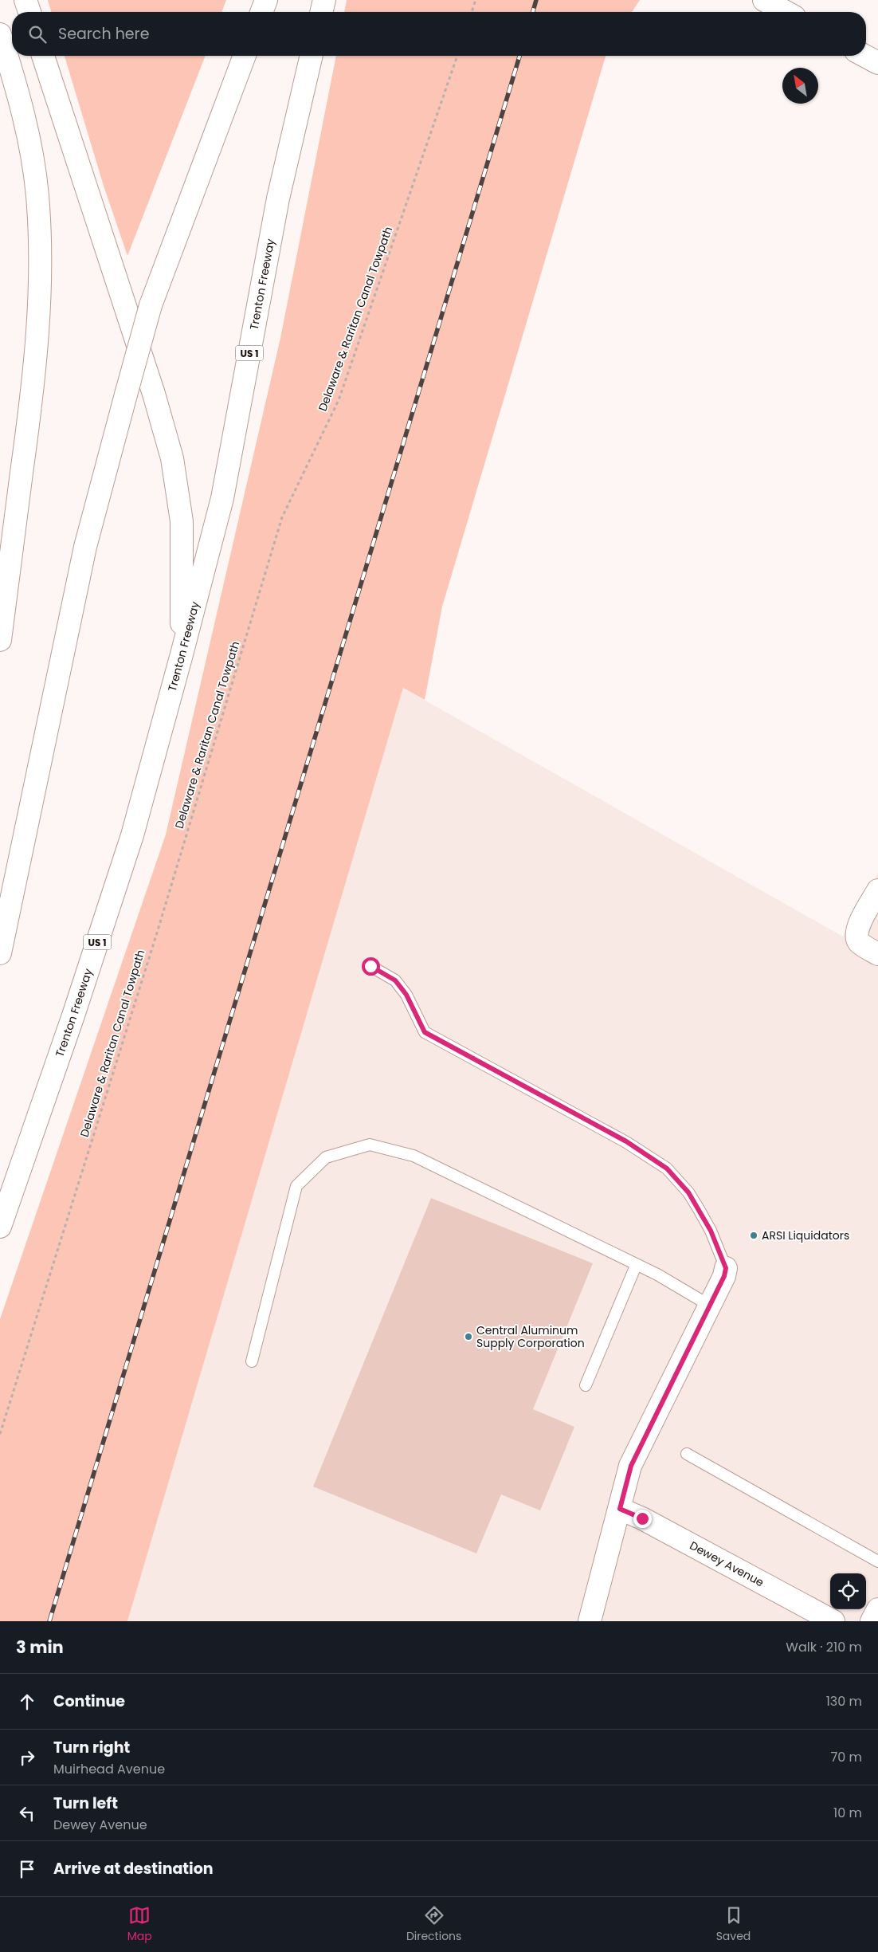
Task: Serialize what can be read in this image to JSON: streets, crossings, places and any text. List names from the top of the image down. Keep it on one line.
{"streets":{"main road":["Trenton Freeway","US 1","Dewey Avenue"],"path":["Delaware & Raritan Canal Towpath"]},"places":["ARSI Liquidators","Central Aluminum Supply Corporation"],"north":"top left","page":{"search":"Search here","heading":["3 min","Walk · 210 m"],"list":[["Continue","130 m"],["Turn right","Muirhead Avenue","70 m"],["Turn left","Dewey Avenue","10 m"],"Arrive at destination"],"nav":["Map","Directions","Saved"]}}
